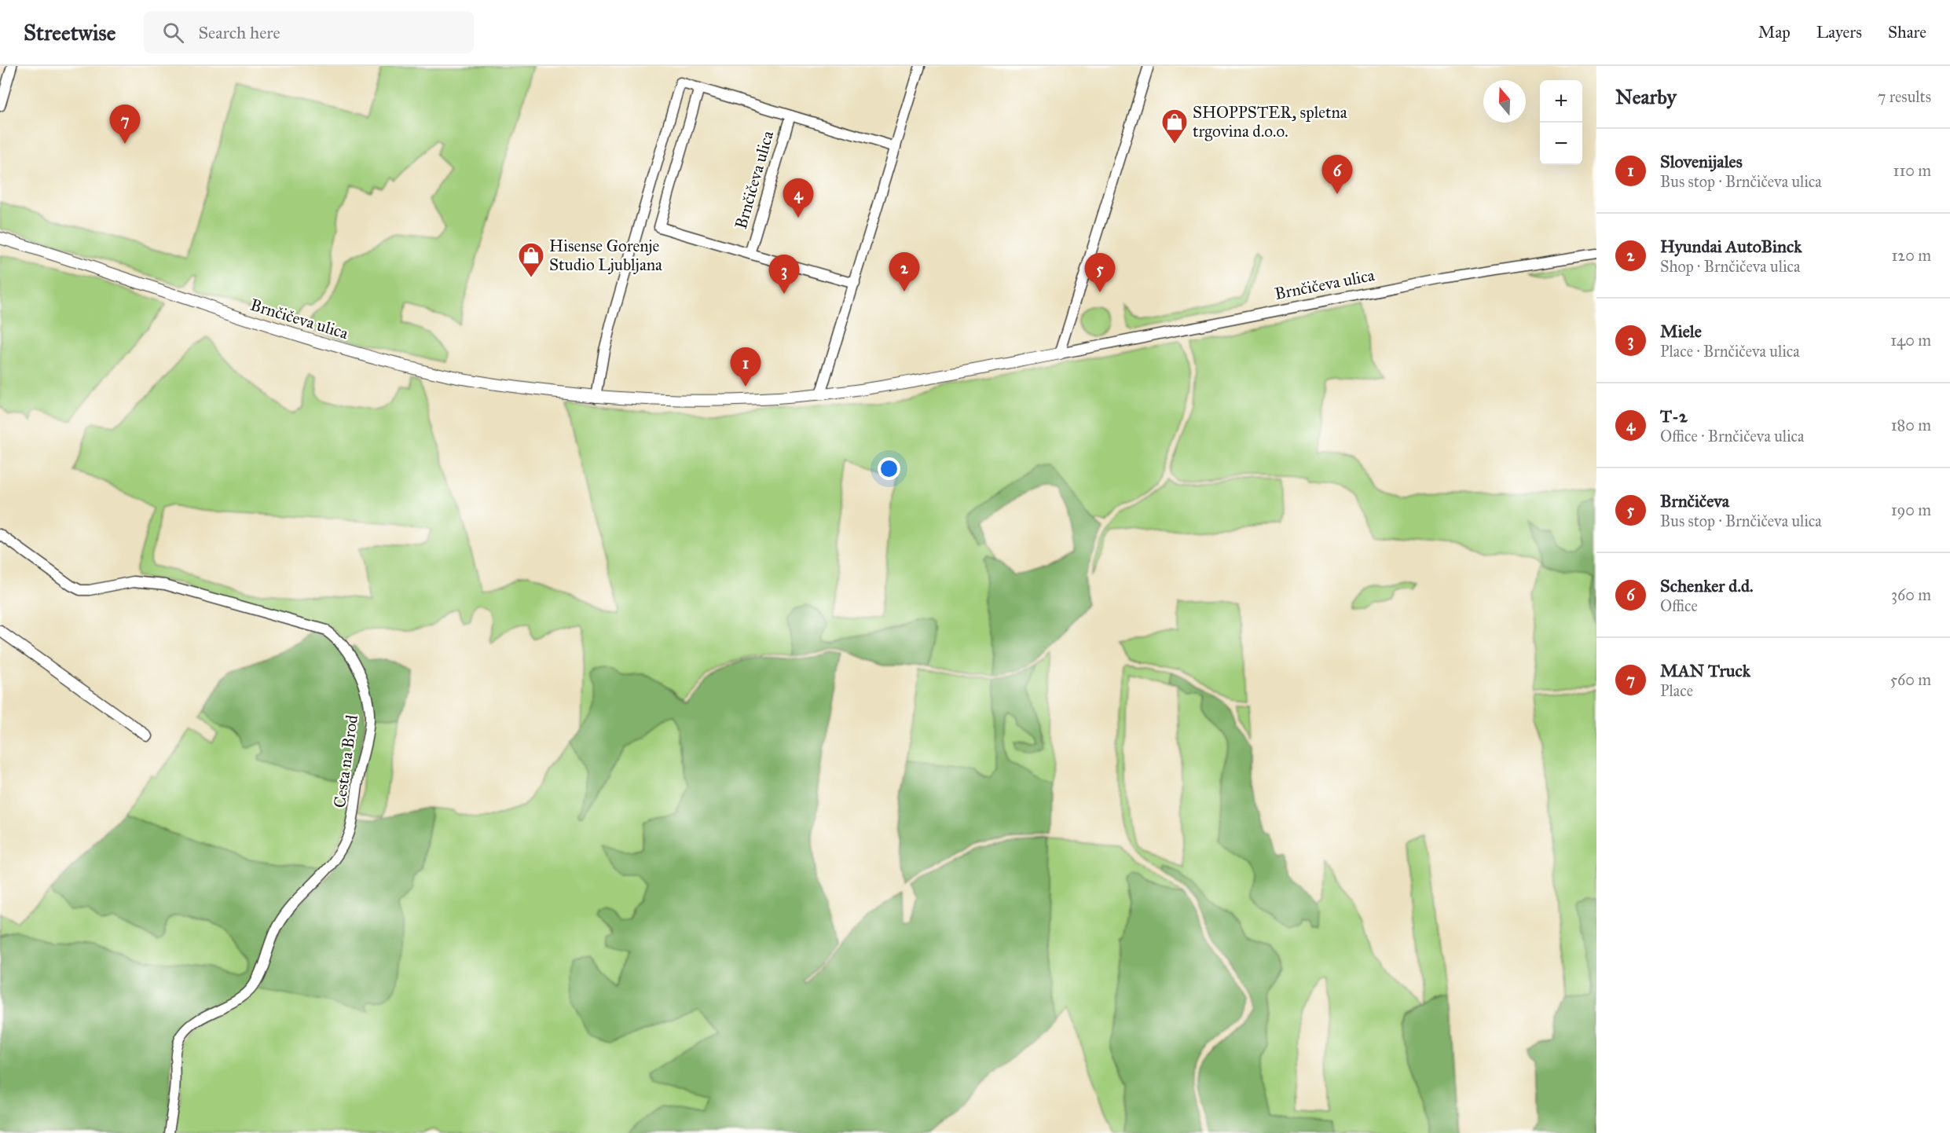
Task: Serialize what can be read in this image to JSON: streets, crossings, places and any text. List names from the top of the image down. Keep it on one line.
{"streets":{"street":["Brnčičeva ulica","Cesta na Brod"]},"places":{"shop":["SHOPPSTER, spletna trgovina d.o.o.","Hisense Gorenje Studio Ljubljana"]},"north":"top","page":{"header":"Streetwise","search":"Search here","nav":["Map","Layers","Share"],"heading":["Nearby","7 results"],"map_buttons":["+","−"],"pins":["7","6","4","2","5","3","1"],"list":[{"mark":"1","name":"Slovenijales","note":"Bus stop · Brnčičeva ulica","value":"110 m"},{"mark":"2","name":"Hyundai AutoBinck","note":"Shop · Brnčičeva ulica","value":"120 m"},{"mark":"3","name":"Miele","note":"Place · Brnčičeva ulica","value":"140 m"},{"mark":"4","name":"T-2","note":"Office · Brnčičeva ulica","value":"180 m"},{"mark":"5","name":"Brnčičeva","note":"Bus stop · Brnčičeva ulica","value":"190 m"},{"mark":"6","name":"Schenker d.d.","note":"Office","value":"360 m"},{"mark":"7","name":"MAN Truck","note":"Place","value":"560 m"}]}}
